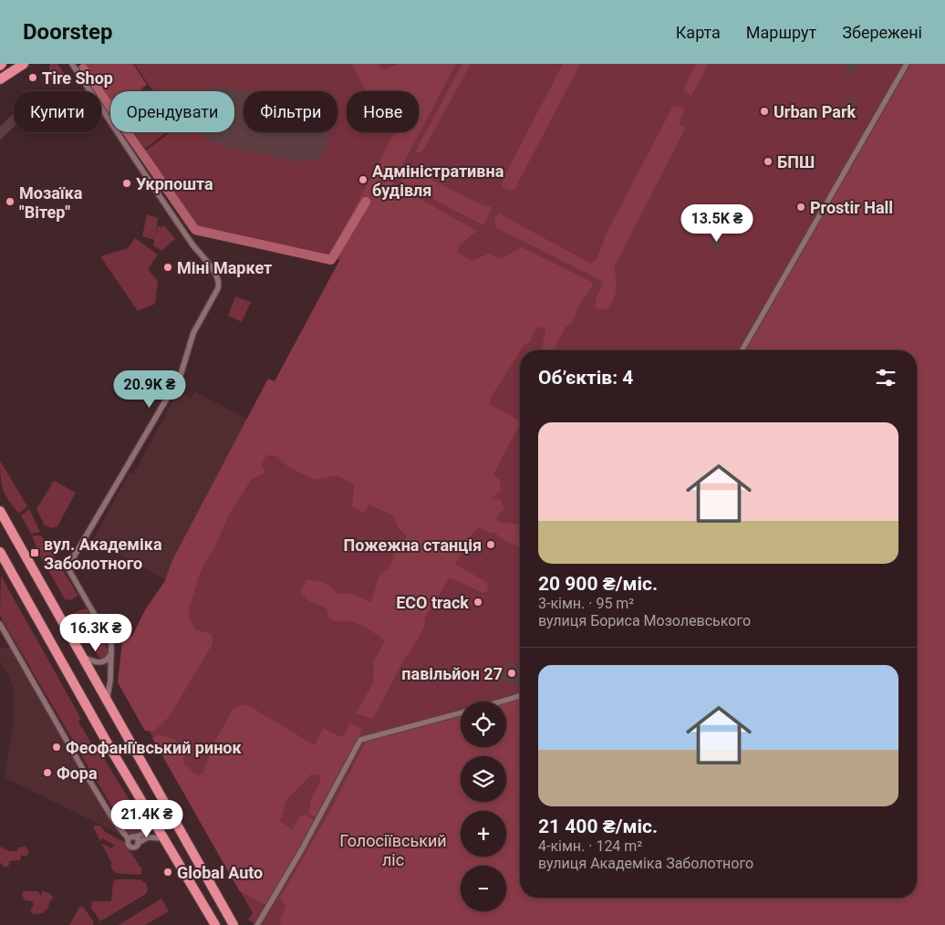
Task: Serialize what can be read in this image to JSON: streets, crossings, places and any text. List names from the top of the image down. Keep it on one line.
{"parks":["Голосіївський ліс"],"places":{"other":["Tire Shop","Urban Park","БПШ","Адміністративна будівля","Укрпошта","Мозаїка \"Вітер\"","Prostir Hall","Міні Маркет","Пожежна станція","ECO track","павільйон 27","Феофаніївський ринок","Фора","Global Auto"],"transit":["вул. Академіка Заболотного"]},"page":{"header":"Doorstep","nav":["Карта","Маршрут","Збережені"],"chip":["Купити","Орендувати","Фільтри","Нове"],"price":["13.5K ₴","20.9K ₴","16.3K ₴","21.4K ₴"],"heading":"Об’єктів: 4","list":[{"name":"20 900 ₴/міс.","note":"3-кімн. · 95 m² · вулиця Бориса Мозолевського"},{"name":"21 400 ₴/міс.","note":"4-кімн. · 124 m² · вулиця Академіка Заболотного"}],"map_buttons":["+","−"]}}
